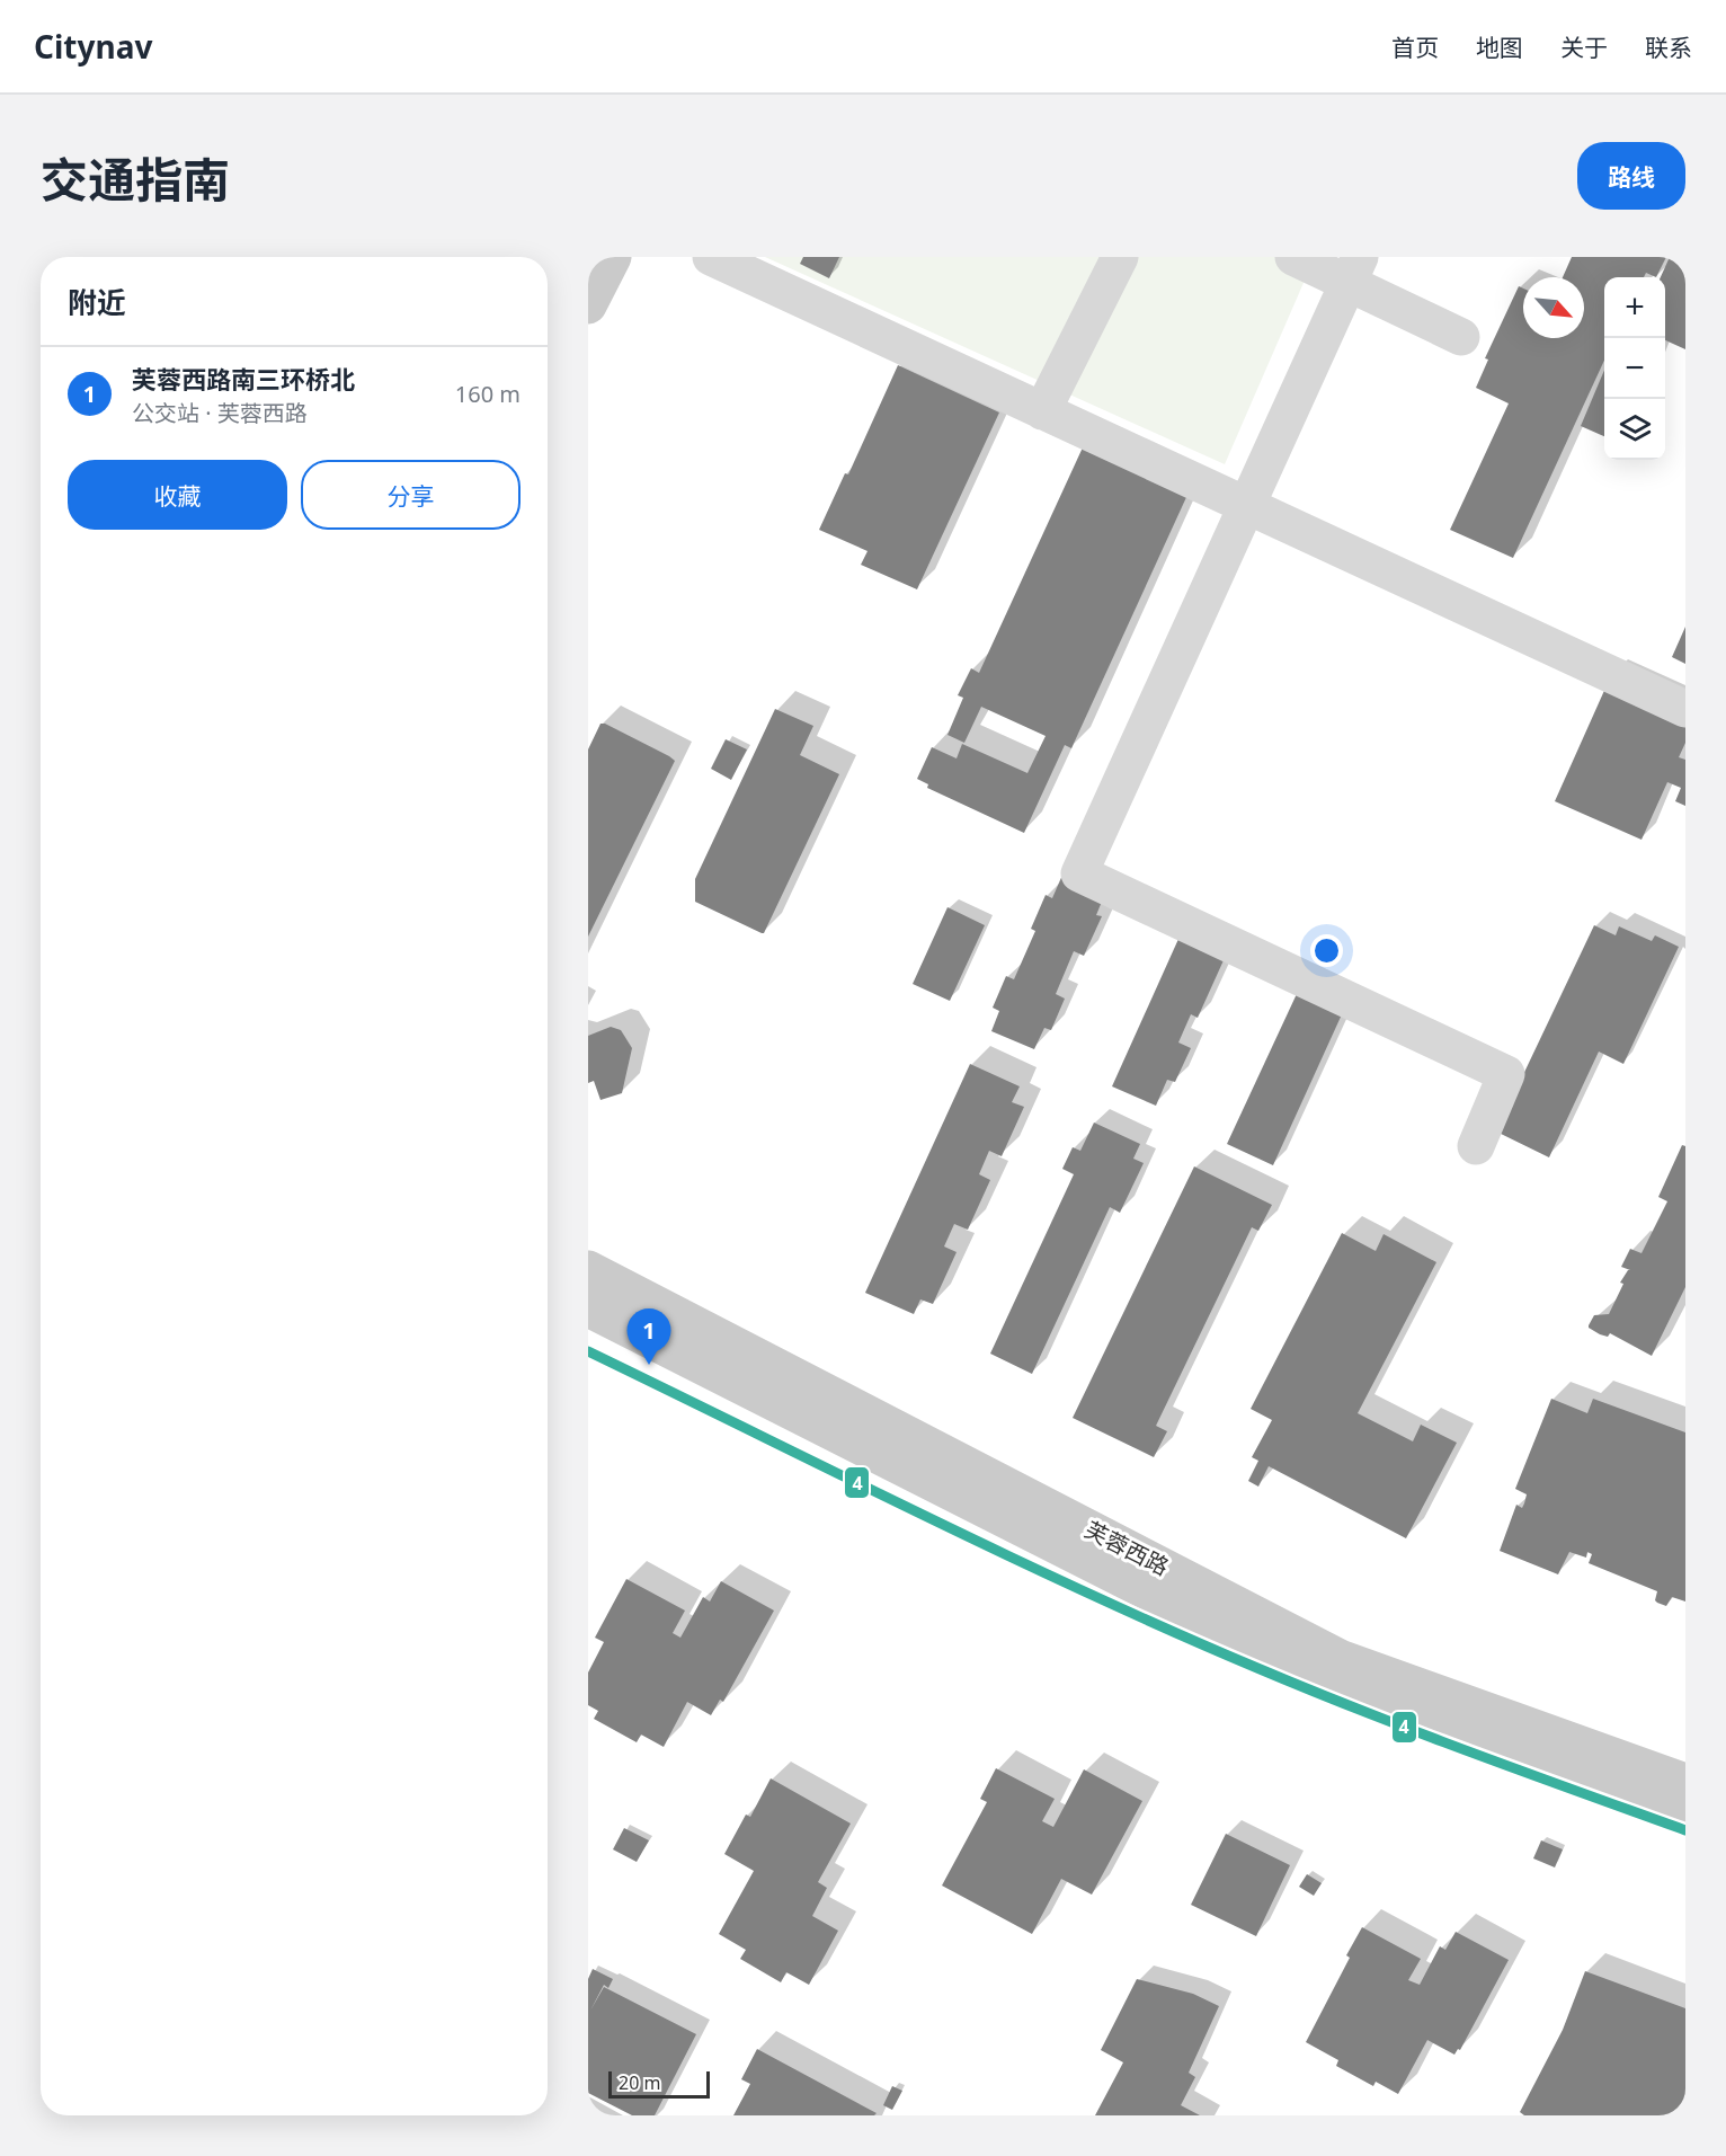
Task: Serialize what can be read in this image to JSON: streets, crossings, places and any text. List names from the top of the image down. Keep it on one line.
{"streets":{"main road":["芙蓉西路"]},"lines":["transit line 4"],"scale_bar":"20 m","north":"bottom right","page":{"header":"Citynav","nav":["首页","地图","关于","联系"],"title":"交通指南","buttons":["路线",["收藏","分享"]],"heading":"附近","map_buttons":["+","−"],"list":[{"mark":"1","name":"芙蓉西路南三环桥北","note":"公交站 · 芙蓉西路","value":"160 m"}],"pins":"1","scale":"20 m"}}
